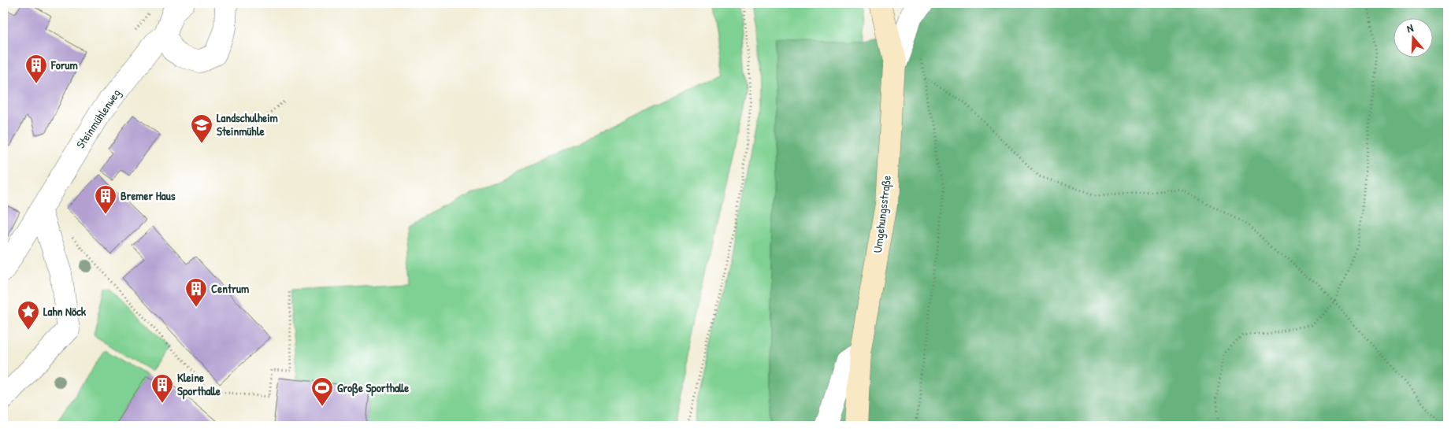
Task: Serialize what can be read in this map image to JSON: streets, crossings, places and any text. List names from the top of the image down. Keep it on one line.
{"streets":{"main road":["Umgehungsstraße"],"street":["Steinmühlenweg"]},"places":{"building":["Forum","Bremer Haus","Centrum","Kleine Sporthalle"],"school or university":["Landschulheim Steinmühle"],"place":["Lahn Nöck"],"sports":["Große Sporthalle"]},"north":"top"}
